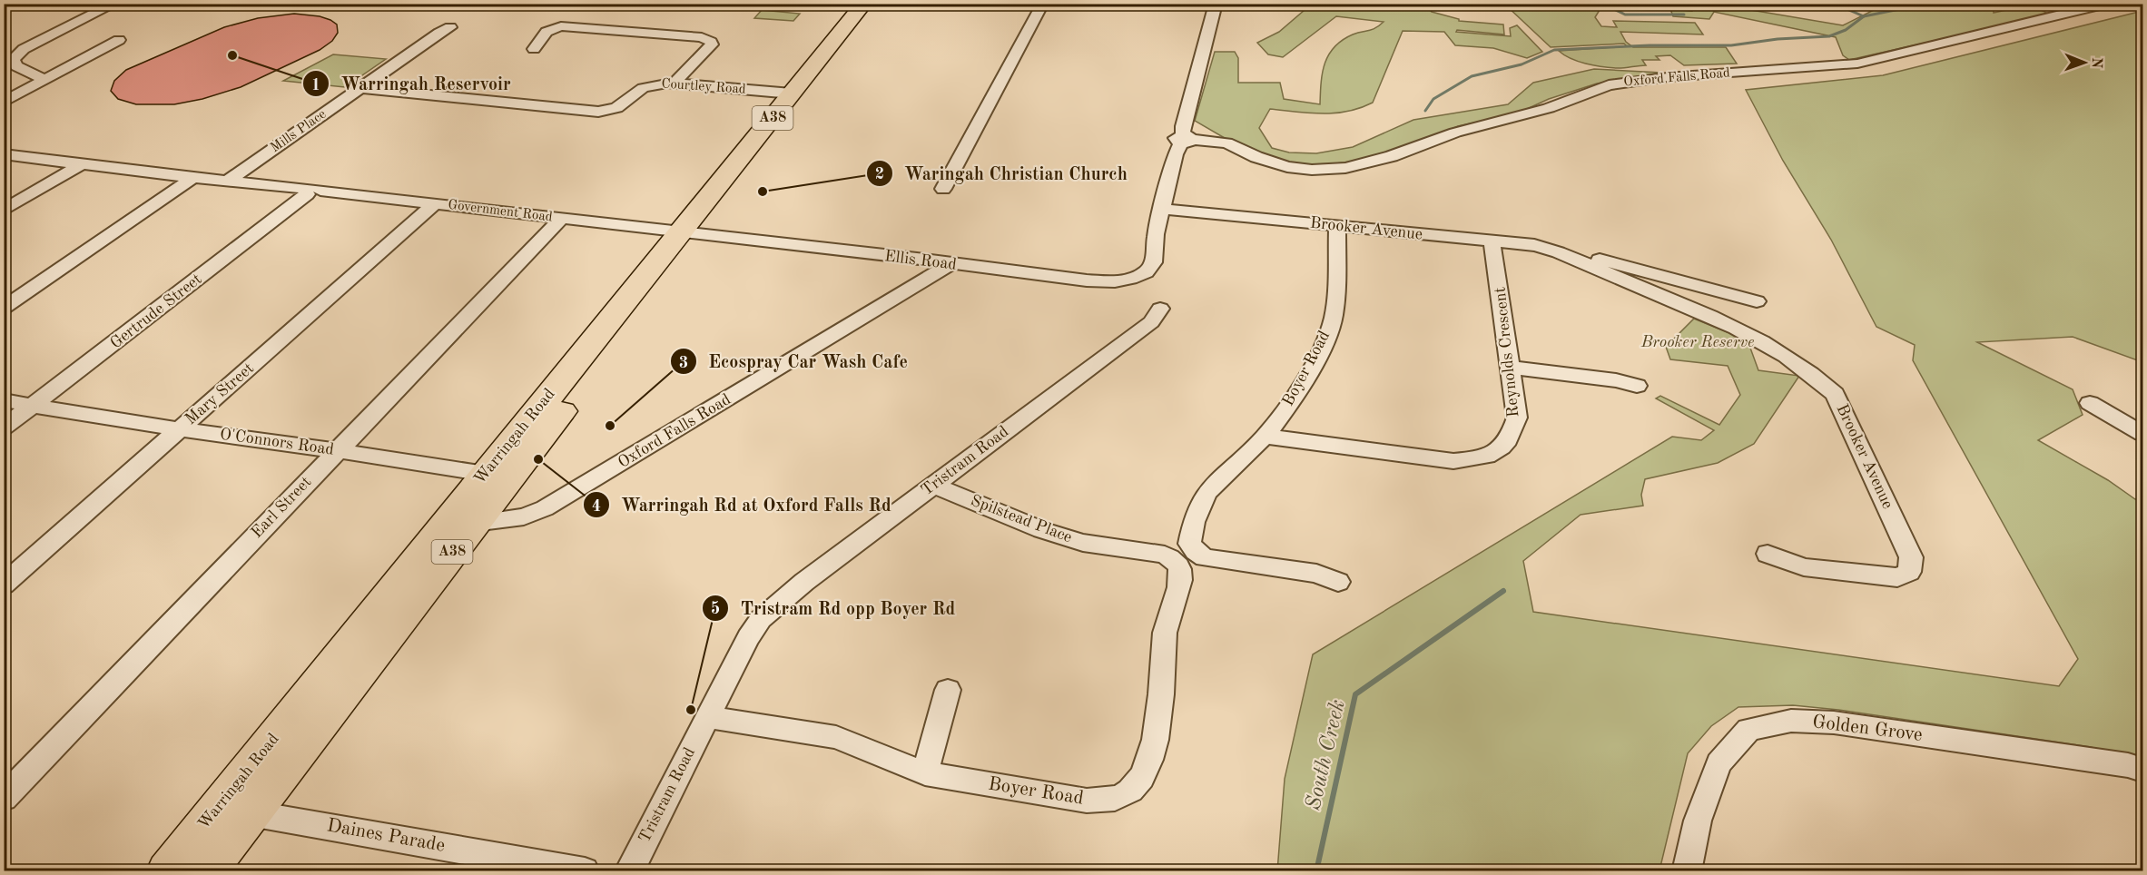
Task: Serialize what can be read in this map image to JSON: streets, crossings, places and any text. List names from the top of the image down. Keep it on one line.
{"streets":{"highway":["A38","Warringah Road"],"street":["Oxford Falls Road","Courtley Road","Mills Place","Government Road","Brooker Avenue","Ellis Road","Gertrude Street","Reynolds Crescent","Boyer Road","Mary Street","O'Connors Road","Tristram Road","Earl Street","Spilstead Place","Golden Grove","Daines Parade"]},"crossings":[["Oxford Falls Road","Ellis Road"],["Oxford Falls Road","Warringah Road"],["Courtley Road","Mills Place"],["Courtley Road","Warringah Road"],["Mills Place","Government Road"],["Government Road","Ellis Road"],["Government Road","Gertrude Street"],["Government Road","Mary Street"],["Government Road","Warringah Road"],["Government Road","Earl Street"],["Brooker Avenue","Ellis Road"],["Brooker Avenue","Reynolds Crescent"],["Brooker Avenue","Boyer Road"],["Ellis Road","Warringah Road"],["Gertrude Street","O'Connors Road"],["Reynolds Crescent","Boyer Road"],["Boyer Road","Tristram Road"],["Boyer Road","Spilstead Place"],["Mary Street","O'Connors Road"],["Warringah Road","O'Connors Road"],["Warringah Road","Daines Parade"],["O'Connors Road","Earl Street"],["Tristram Road","Spilstead Place"]],"water":["South Creek"],"parks":["Brooker Reserve"],"places":["Warringah Reservoir","Waringah Christian Church","Ecospray Car Wash Cafe","Warringah Rd at Oxford Falls Rd","Tristram Rd opp Boyer Rd"],"north":"right"}
